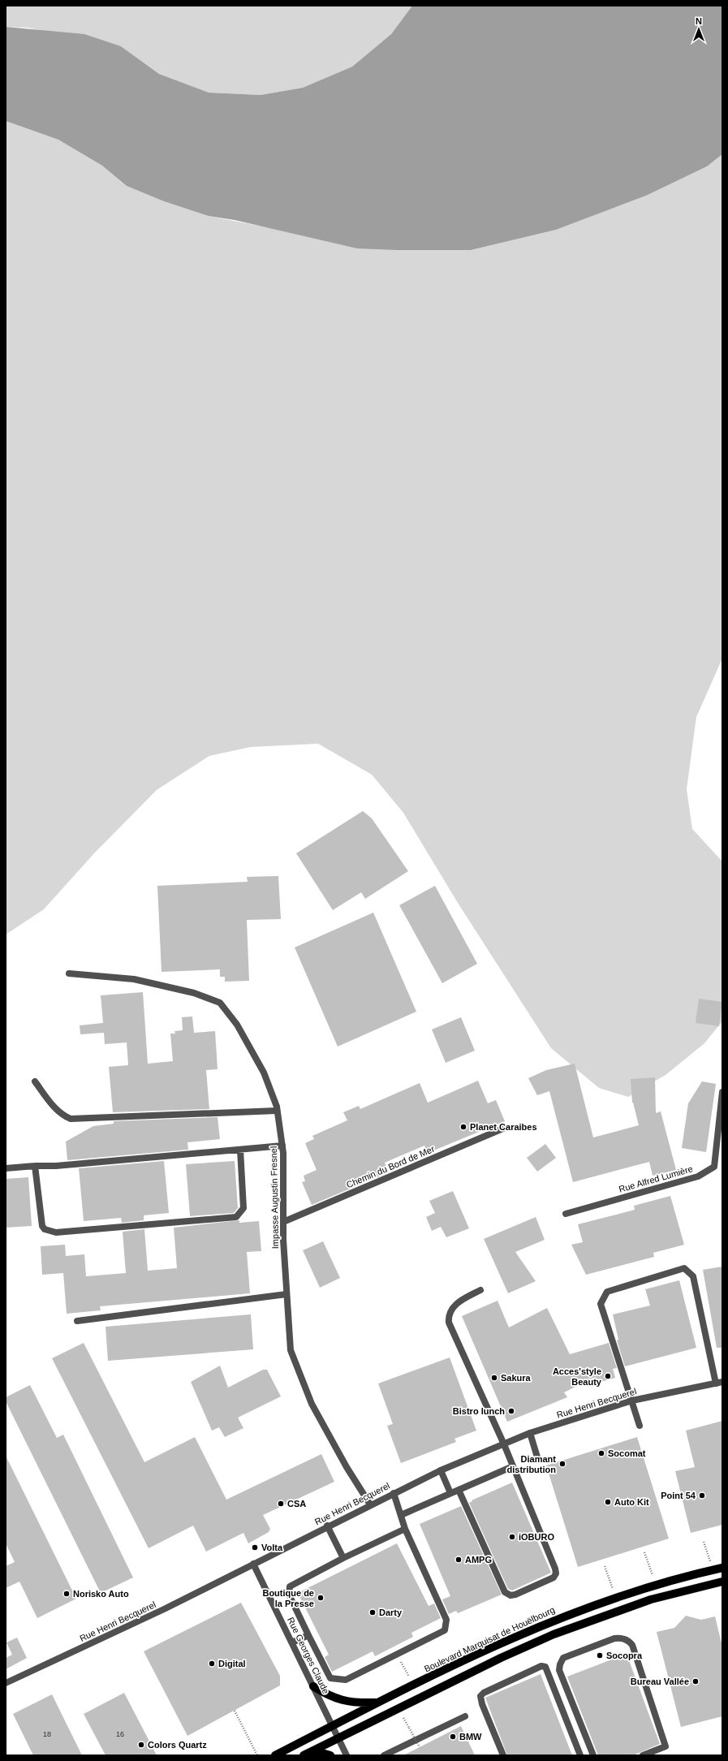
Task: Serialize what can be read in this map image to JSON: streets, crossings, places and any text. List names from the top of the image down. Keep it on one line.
{"streets":{"main road":["Boulevard Marquisat de Houëlbourg"],"street":["Chemin du Bord de Mer","Rue Alfred Lumière","Impasse Augustin Fresnel","Rue Henri Becquerel","Rue Georges Claude"]},"crossings":[["Chemin du Bord de Mer","Impasse Augustin Fresnel"],["Impasse Augustin Fresnel","Rue Henri Becquerel"],["Rue Henri Becquerel","Rue Georges Claude"],["Boulevard Marquisat de Houëlbourg","Rue Georges Claude"]],"places":["Planet Caraibes","Acces'style Beauty","Sakura","Bistro lunch","Socomat","Diamant distribution","Point 54","Auto Kit","CSA","iOBURO","Volta","AMPG","Norisko Auto","Boutique de la Presse","Darty","Socopra","Digital","Bureau Vallée","BMW","Colors Quartz"],"house_numbers":["18","16"],"north":"top"}
